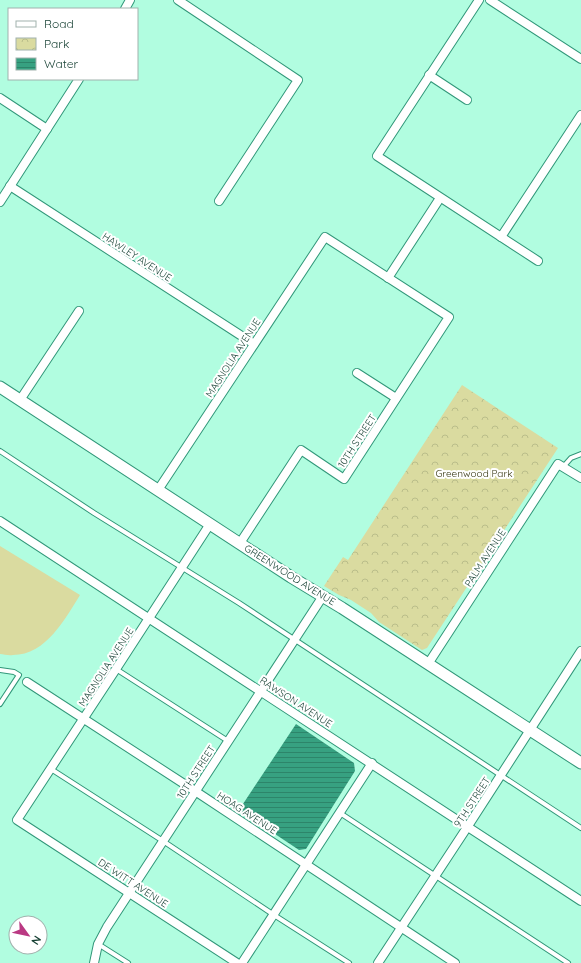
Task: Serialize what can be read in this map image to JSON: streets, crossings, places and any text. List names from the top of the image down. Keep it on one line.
{"streets":{"street":["HAWLEY AVENUE","MAGNOLIA AVENUE","10TH STREET","PALM AVENUE","GREENWOOD AVENUE","RAWSON AVENUE","9TH STREET","HOAG AVENUE","DE WITT AVENUE"]},"crossings":[["HAWLEY AVENUE","MAGNOLIA AVENUE"],["MAGNOLIA AVENUE","10TH STREET"],["MAGNOLIA AVENUE","GREENWOOD AVENUE"],["MAGNOLIA AVENUE","RAWSON AVENUE"],["MAGNOLIA AVENUE","HOAG AVENUE"],["MAGNOLIA AVENUE","DE WITT AVENUE"],["10TH STREET","GREENWOOD AVENUE"],["10TH STREET","RAWSON AVENUE"],["10TH STREET","HOAG AVENUE"],["10TH STREET","DE WITT AVENUE"],["PALM AVENUE","GREENWOOD AVENUE"],["GREENWOOD AVENUE","9TH STREET"],["RAWSON AVENUE","9TH STREET"],["9TH STREET","HOAG AVENUE"]],"parks":["Greenwood Park"],"legend":["Road","Park","Water"],"north":"bottom right"}
